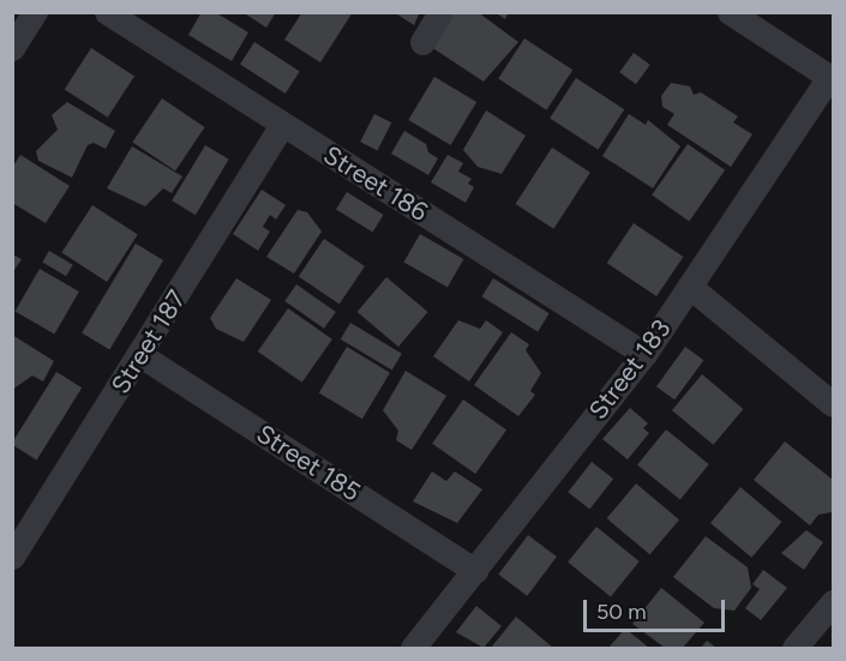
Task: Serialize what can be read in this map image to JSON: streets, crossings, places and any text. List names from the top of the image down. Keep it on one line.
{"streets":{"street":["Street 186","Street 187","Street 183","Street 185"]},"crossings":[["Street 186","Street 187"],["Street 186","Street 183"],["Street 187","Street 185"],["Street 183","Street 185"]],"scale_bar":"50 m"}
